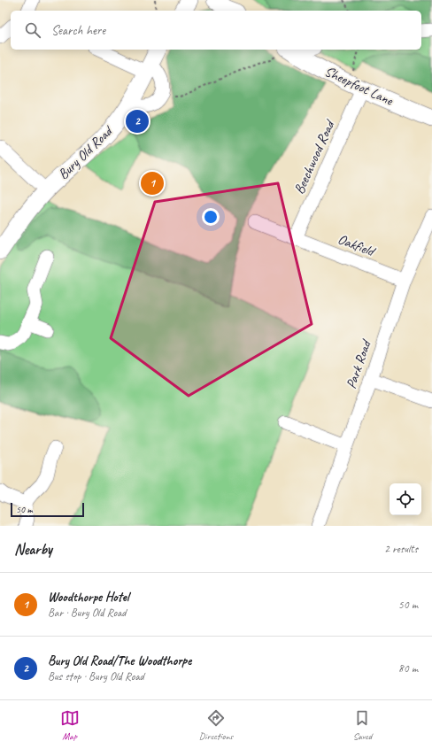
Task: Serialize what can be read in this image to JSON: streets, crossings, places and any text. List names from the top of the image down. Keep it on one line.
{"streets":{"main road":["Sheepfoot Lane","Bury Old Road"],"street":["Beechwood Road","Oakfield","Park Road"]},"crossings":[["Sheepfoot Lane","Beechwood Road"],["Beechwood Road","Oakfield"],["Oakfield","Park Road"]],"scale_bar":"50 m","page":{"search":"Search here","pins":["2","1"],"scale":"50 m","heading":["Nearby","2 results"],"list":[{"mark":"1","name":"Woodthorpe Hotel","note":"Bar · Bury Old Road","value":"50 m"},{"mark":"2","name":"Bury Old Road/The Woodthorpe","note":"Bus stop · Bury Old Road","value":"80 m"}],"nav":["Map","Directions","Saved"]}}
